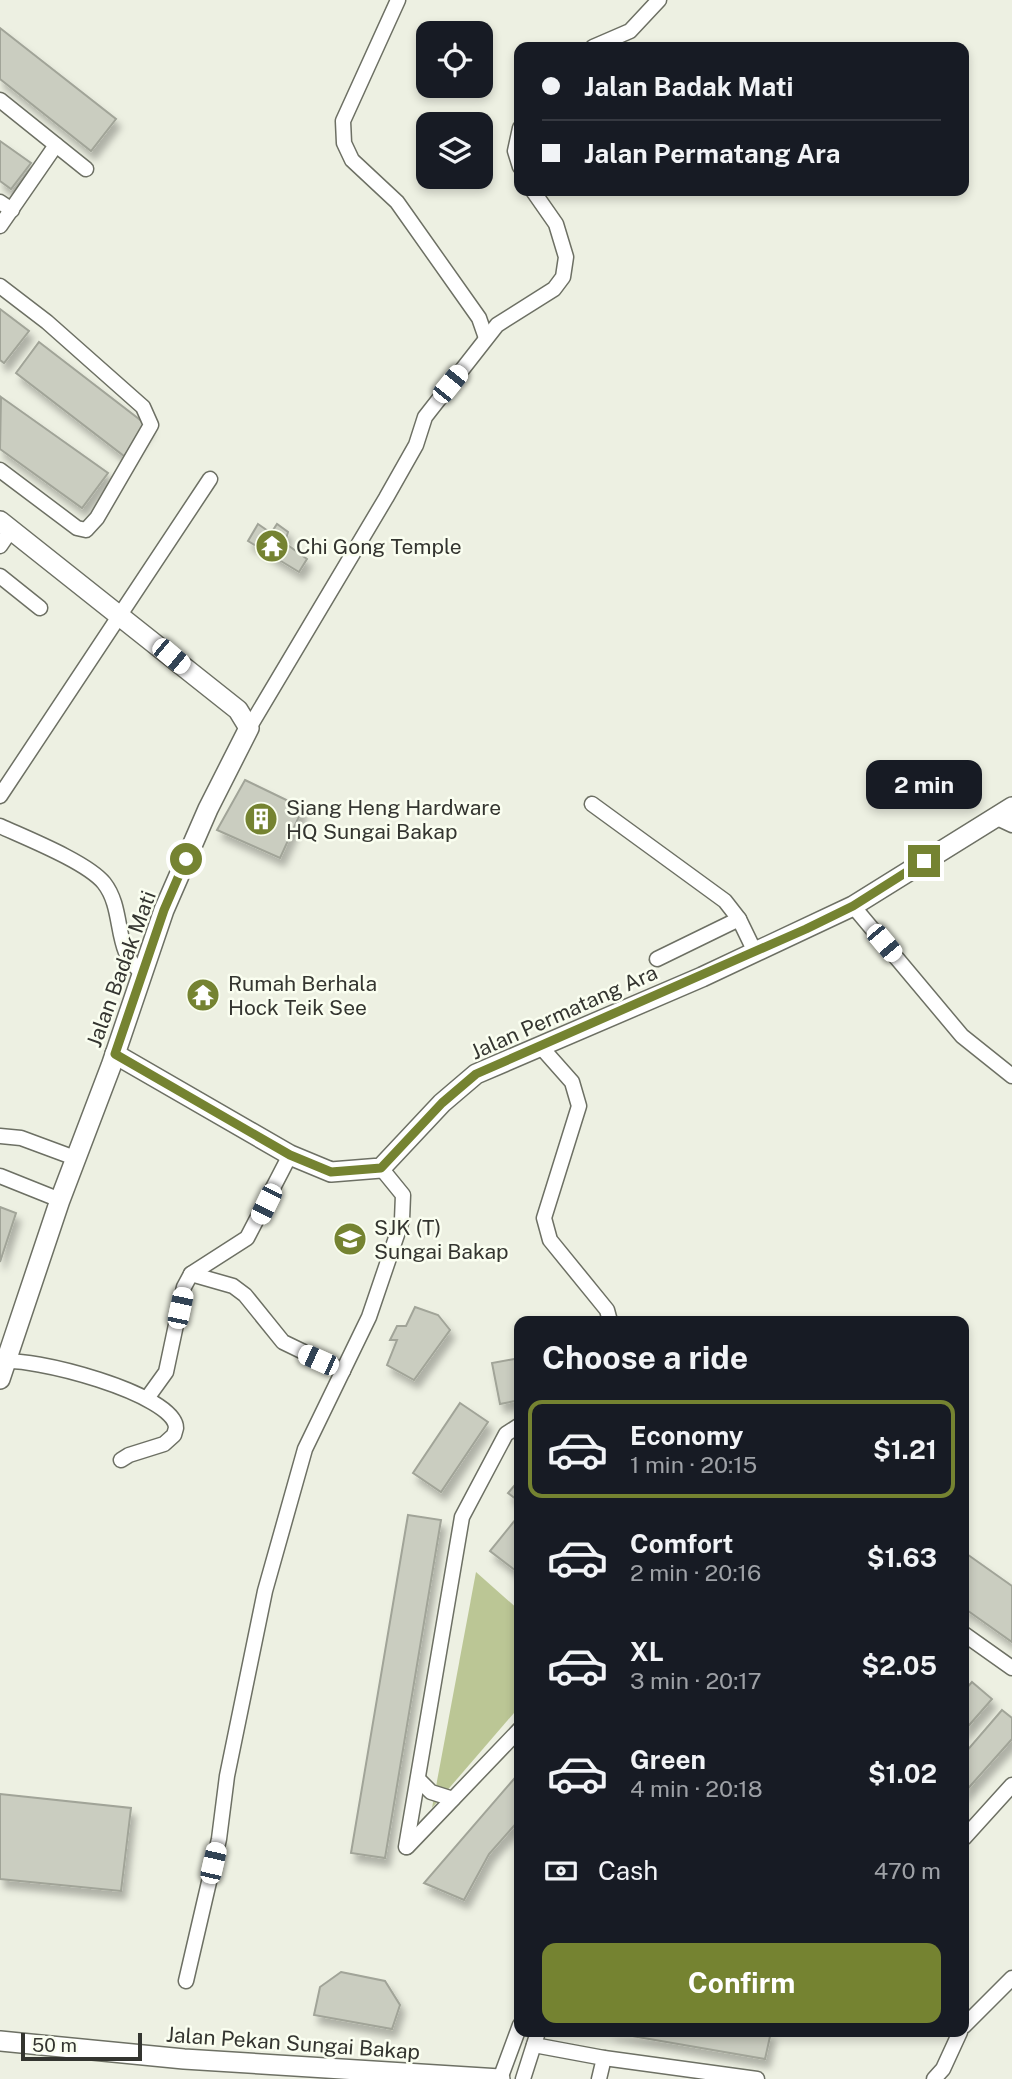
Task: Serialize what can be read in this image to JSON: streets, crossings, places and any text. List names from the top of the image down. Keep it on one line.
{"streets":{"main road":["Jalan Badak Mati","Jalan Permatang Ara","Jalan Pekan Sungai Bakap"]},"places":{"temple":["Chi Gong Temple","Rumah Berhala Hock Teik See"],"building":["Siang Heng Hardware HQ Sungai Bakap"],"school or university":["SJK (T) Sungai Bakap"]},"scale_bar":"50 m","page":{"banner":["Jalan Badak Mati","Jalan Permatang Ara"],"bubble":"2 min","heading":"Choose a ride","list":[{"name":"Economy","note":"1 min · 20:15","value":"$1.21"},{"name":"Comfort","note":"2 min · 20:16","value":"$1.63"},{"name":"XL","note":"3 min · 20:17","value":"$2.05"},{"name":"Green","note":"4 min · 20:18","value":"$1.02"}],"pay":["Cash","470 m"],"buttons":"Confirm","scale":"50 m"}}
